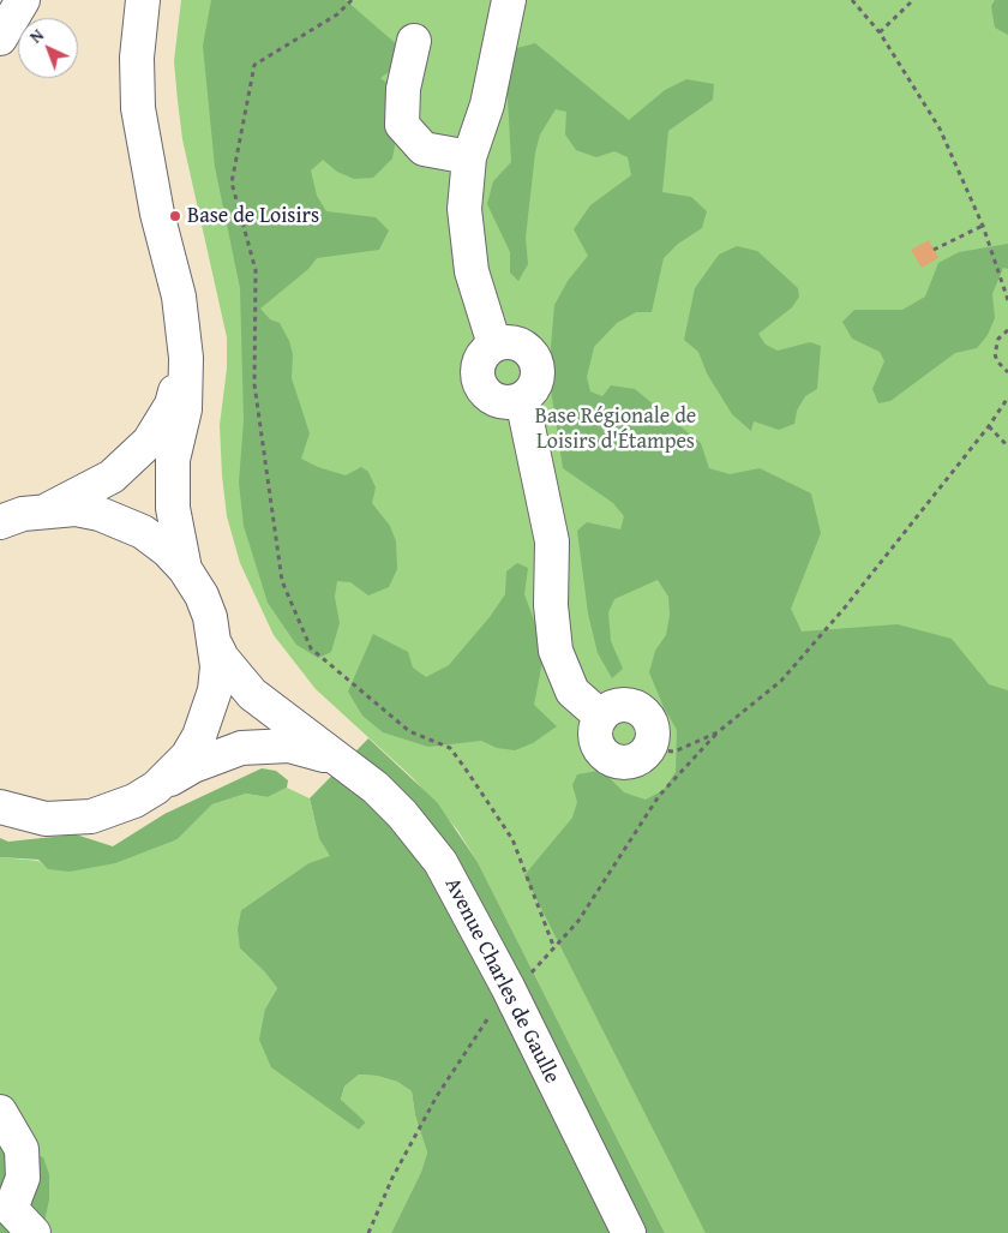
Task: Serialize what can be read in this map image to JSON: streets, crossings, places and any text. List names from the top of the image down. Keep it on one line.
{"streets":{"main road":["Avenue Charles de Gaulle"]},"parks":["Base Régionale de Loisirs d'Étampes"],"places":["Base de Loisirs"],"north":"top left"}
